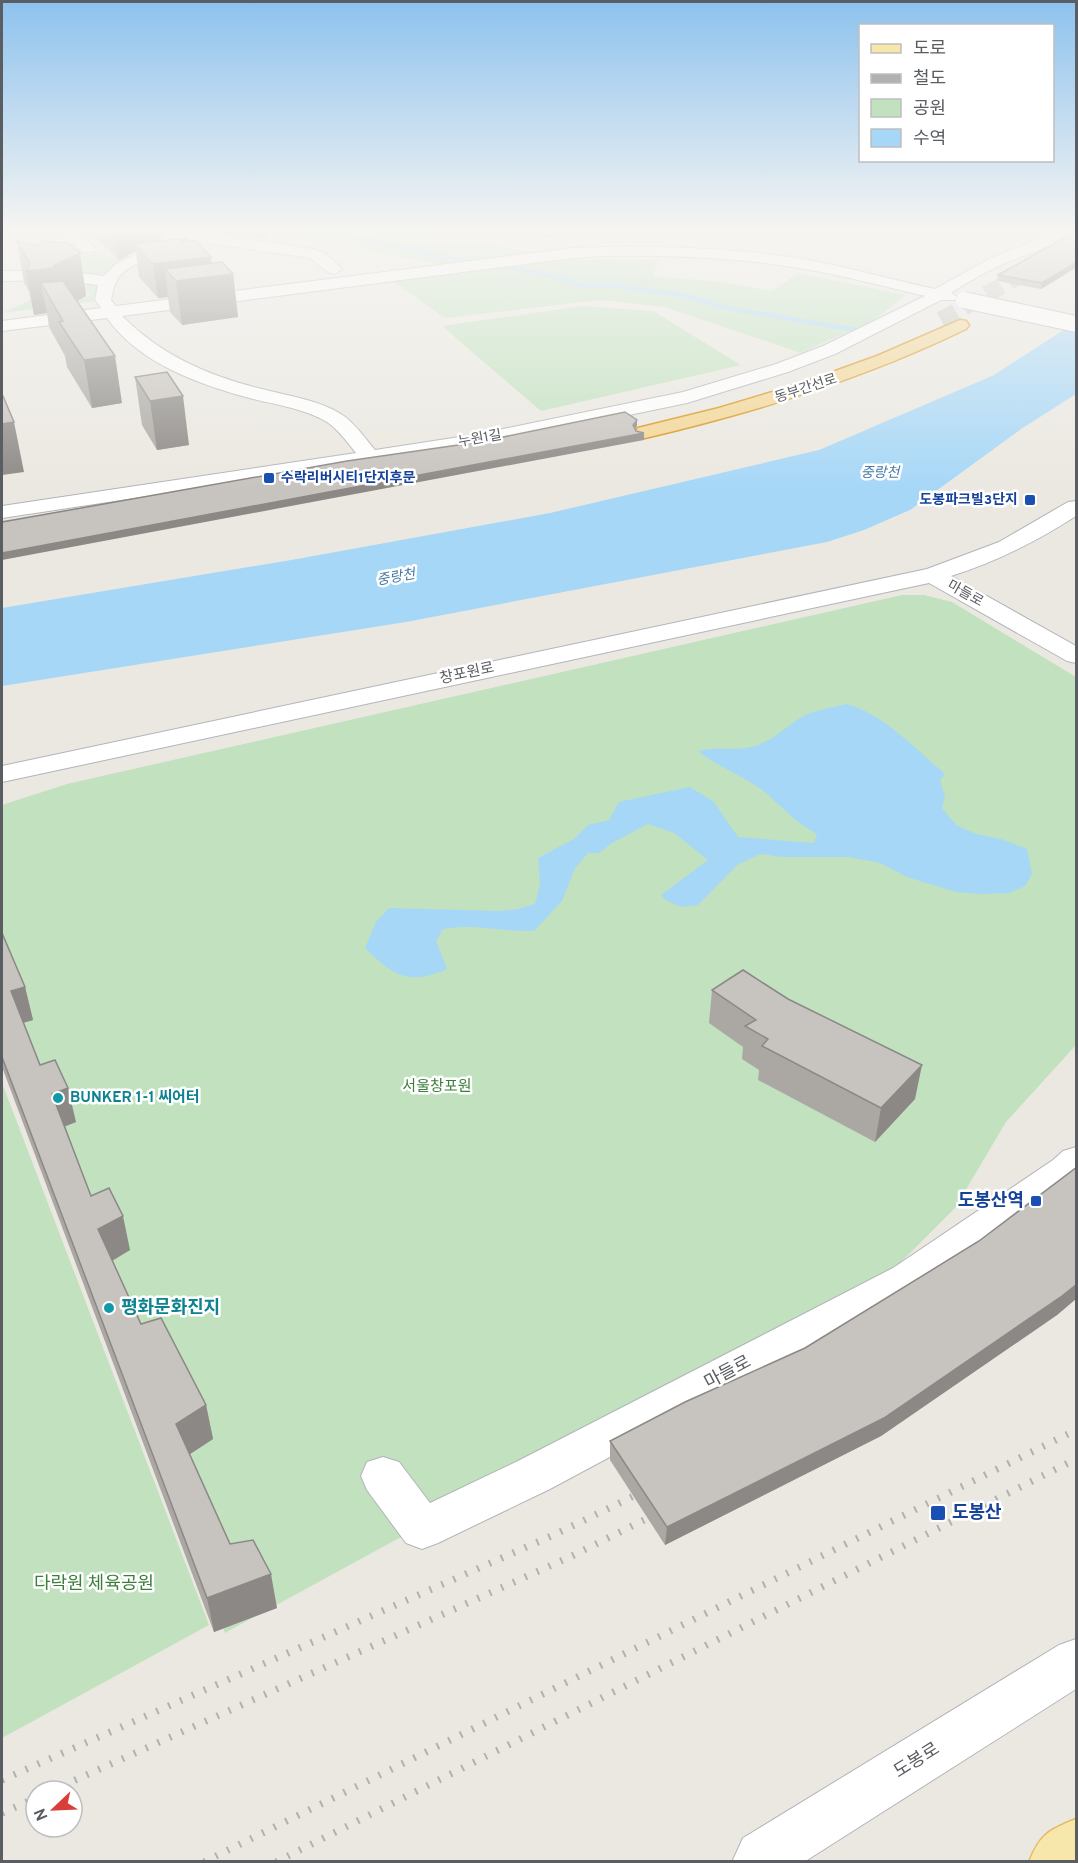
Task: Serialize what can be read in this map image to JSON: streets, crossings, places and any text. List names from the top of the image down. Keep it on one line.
{"streets":{"highway":["동부간선로"],"street":["누원1길","마들로","창포원로","도봉로"]},"crossings":[["마들로","창포원로"]],"water":["중랑천"],"parks":["서울창포원","다락원 체육공원"],"places":{"transit":["수락리버시티1단지후문","도봉파크빌3단지","도봉산역","도봉산"],"other":["BUNKER 1-1 씨어터","평화문화진지"]},"legend":["도로","철도","공원","수역"],"north":"bottom left"}
